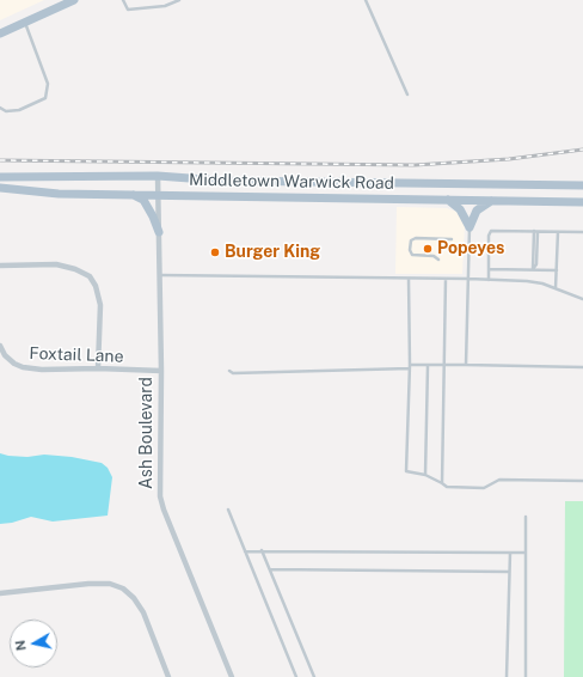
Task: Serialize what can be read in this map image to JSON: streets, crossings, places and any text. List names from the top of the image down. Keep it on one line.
{"streets":{"main road":["Middletown Warwick Road"],"street":["Foxtail Lane","Ash Boulevard"]},"crossings":[["Middletown Warwick Road","Ash Boulevard"],["Foxtail Lane","Ash Boulevard"]],"places":["Popeyes","Burger King"],"north":"left"}
